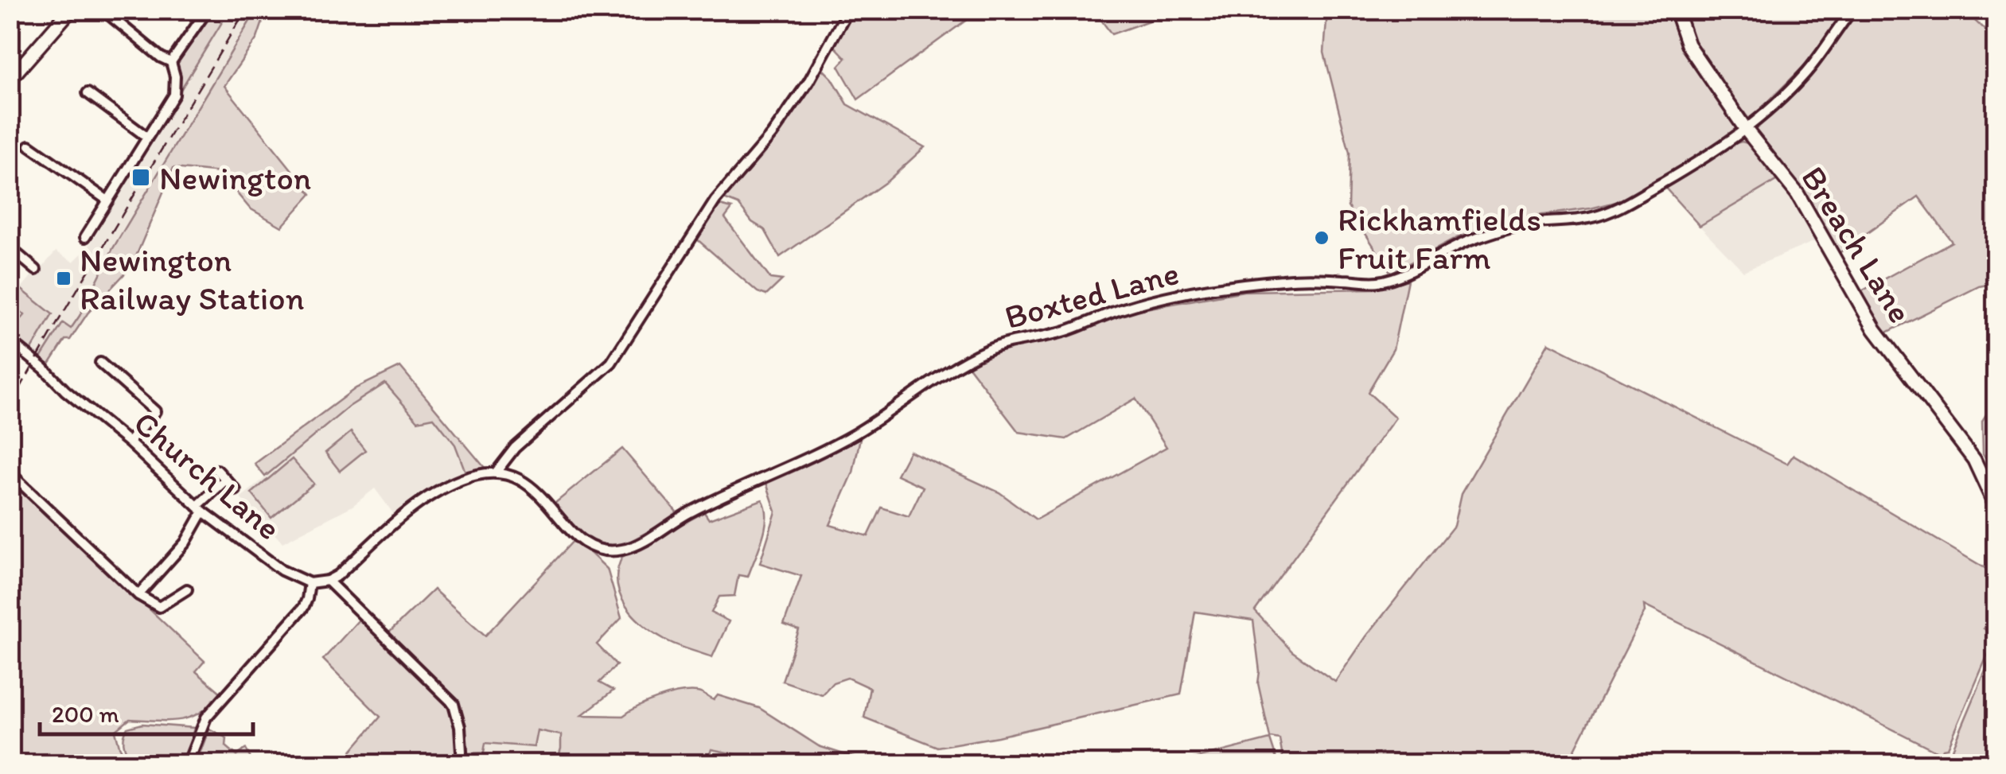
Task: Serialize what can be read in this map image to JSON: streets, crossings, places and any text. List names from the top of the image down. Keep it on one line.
{"streets":{"street":["Breach Lane","Boxted Lane","Church Lane"]},"crossings":[["Breach Lane","Boxted Lane"]],"places":{"transit":["Newington","Newington Railway Station"],"other":["Rickhamfields Fruit Farm"]},"scale_bar":"200 m"}
